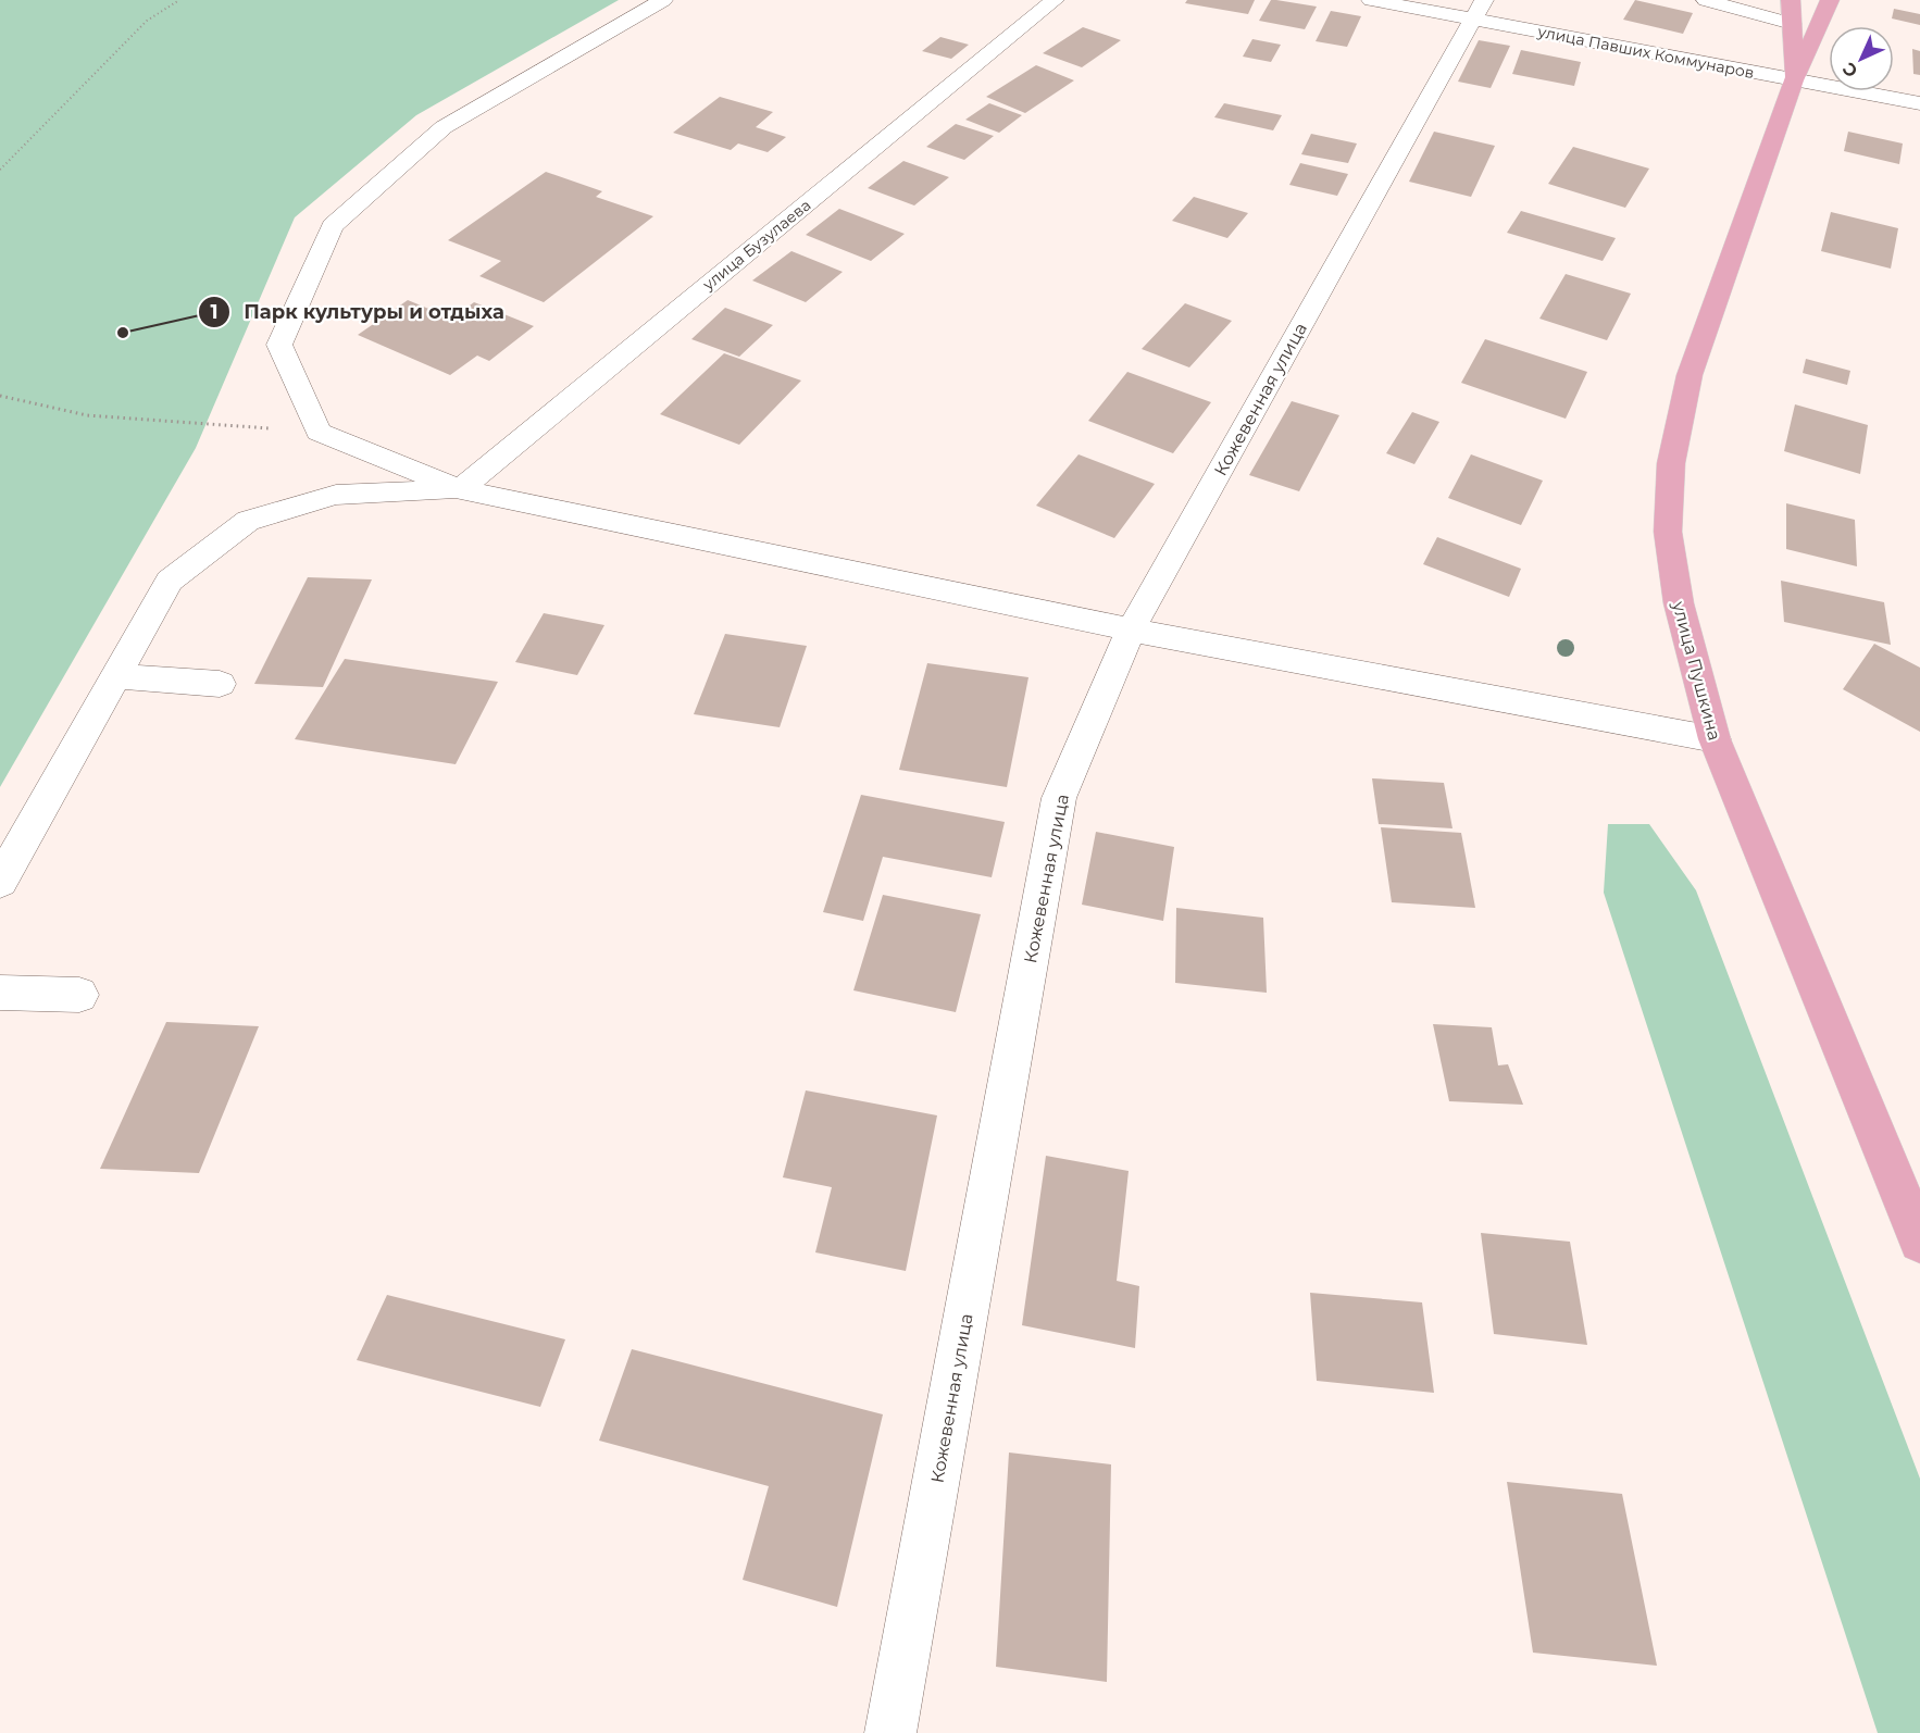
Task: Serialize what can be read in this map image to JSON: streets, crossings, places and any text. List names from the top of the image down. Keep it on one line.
{"streets":{"main road":["улица Пушкина"],"street":["улица Павших Коммунаров","улица Бузулаева","Кожевенная улица"]},"crossings":[["улица Павших Коммунаров","Кожевенная улица"],["улица Павших Коммунаров","улица Пушкина"]],"places":["Парк культуры и отдыха"],"north":"bottom left"}
